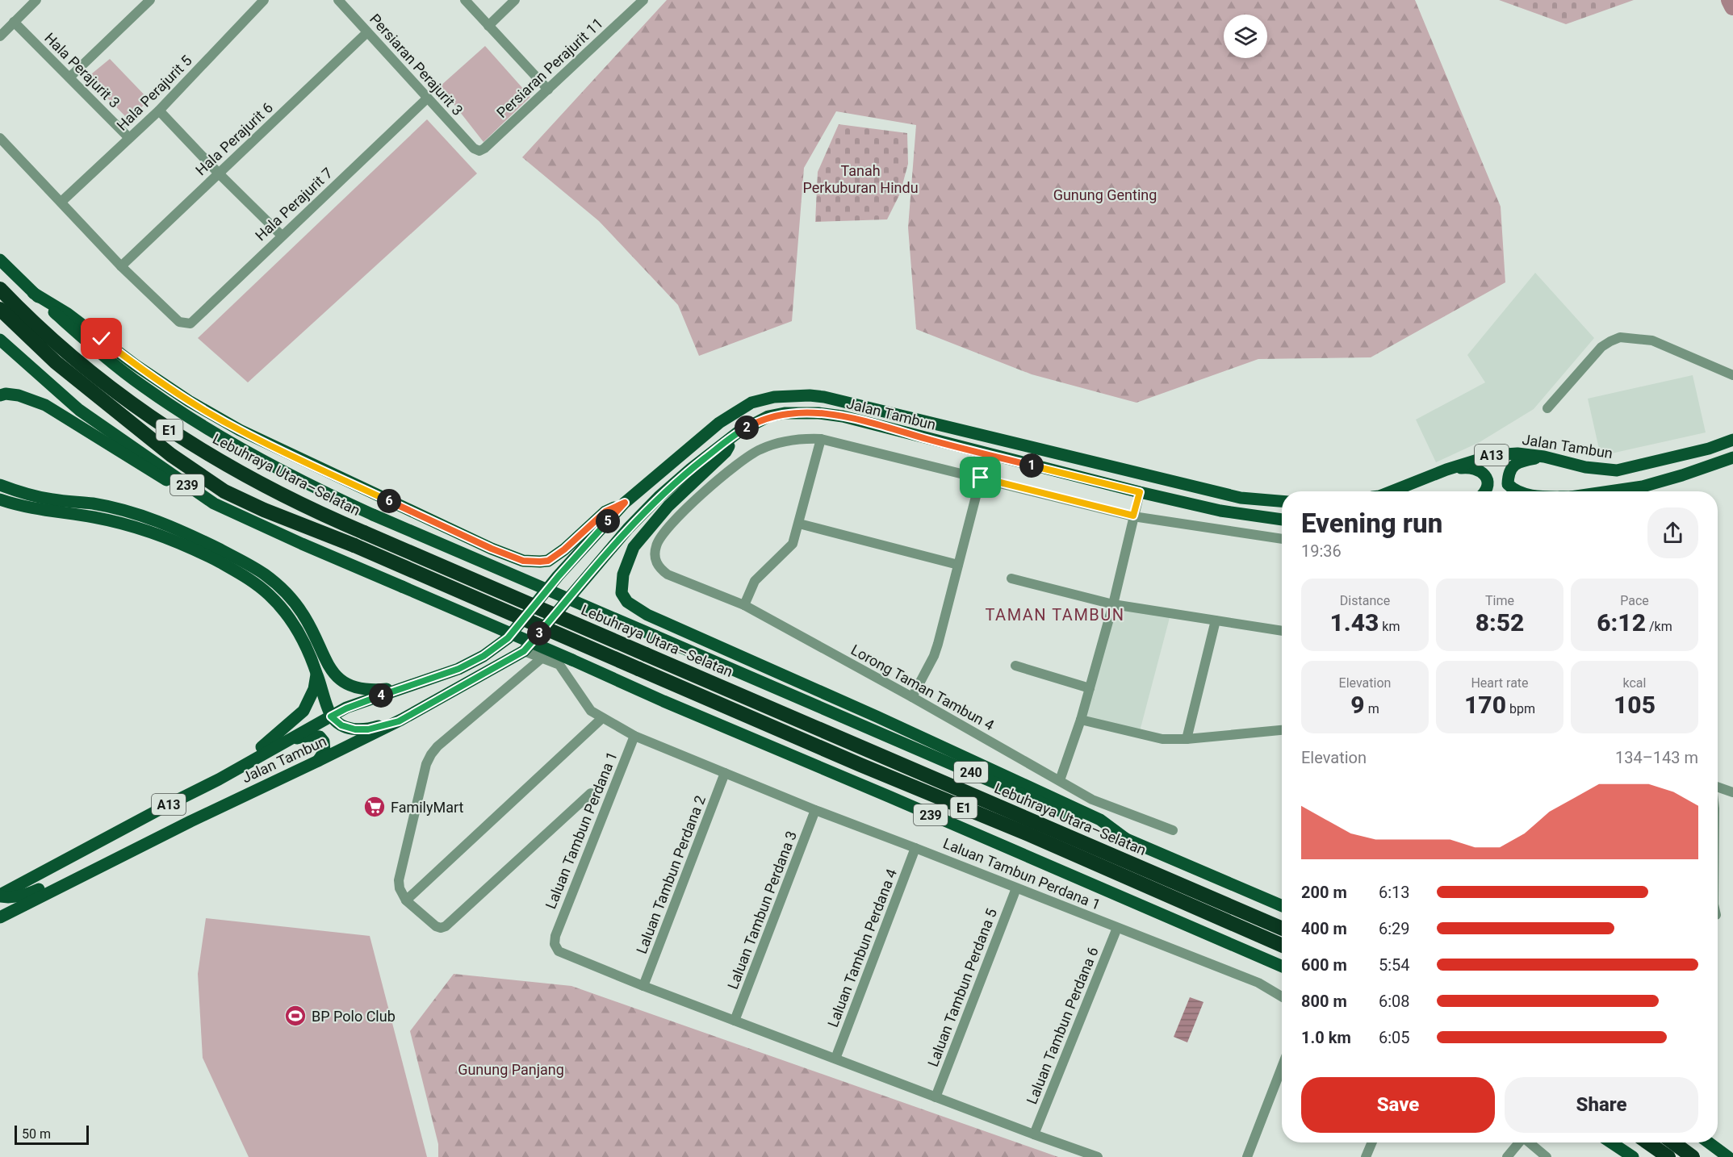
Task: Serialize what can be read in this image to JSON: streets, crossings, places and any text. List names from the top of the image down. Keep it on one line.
{"streets":{"highway":["E1","Lebuhraya Utara–Selatan"],"main road":["Jalan Tambun","A13","239","240"],"street":["Persiaran Perajurit 3","Persiaran Perajurit 11","Hala Perajurit 3","Hala Perajurit 5","Hala Perajurit 6","Hala Perajurit 7","Lorong Taman Tambun 4","Laluan Tambun Perdana 1","Laluan Tambun Perdana 2","Laluan Tambun Perdana 3","Laluan Tambun Perdana 4","Laluan Tambun Perdana 5","Laluan Tambun Perdana 6"]},"crossings":[["Persiaran Perajurit 3","Persiaran Perajurit 11"],["Persiaran Perajurit 3","Hala Perajurit 6"],["Persiaran Perajurit 3","Hala Perajurit 7"],["Hala Perajurit 3","Hala Perajurit 5"],["Hala Perajurit 6","Hala Perajurit 7"],["Jalan Tambun","Laluan Tambun Perdana 1"],["Laluan Tambun Perdana 1","Laluan Tambun Perdana 2"],["Laluan Tambun Perdana 1","Laluan Tambun Perdana 3"],["Laluan Tambun Perdana 1","Laluan Tambun Perdana 4"],["Laluan Tambun Perdana 1","Laluan Tambun Perdana 5"],["Laluan Tambun Perdana 1","Laluan Tambun Perdana 6"]],"districts":["TAMAN TAMBUN"],"parks":["Tanah Perkuburan Hindu","Gunung Genting","Gunung Panjang"],"places":{"supermarket":["FamilyMart"],"sports":["BP Polo Club"]},"scale_bar":"50 m","page":{"pins":["2","1","6","5","3","4"],"heading":["Evening run","19:36"],"stats":[["Distance","1.43 km"],["Time","8:52"],["Pace","6:12 /km"],["Elevation","9 m"],["Heart rate","170 bpm"],["kcal","105"]],"chart":["Elevation","134–143 m"],"list":[{"name":"200 m","note":"6:13"},{"name":"400 m","note":"6:29"},{"name":"600 m","note":"5:54"},{"name":"800 m","note":"6:08"},{"name":"1.0 km","note":"6:05"}],"buttons":["Save","Share"],"scale":"50 m"}}
